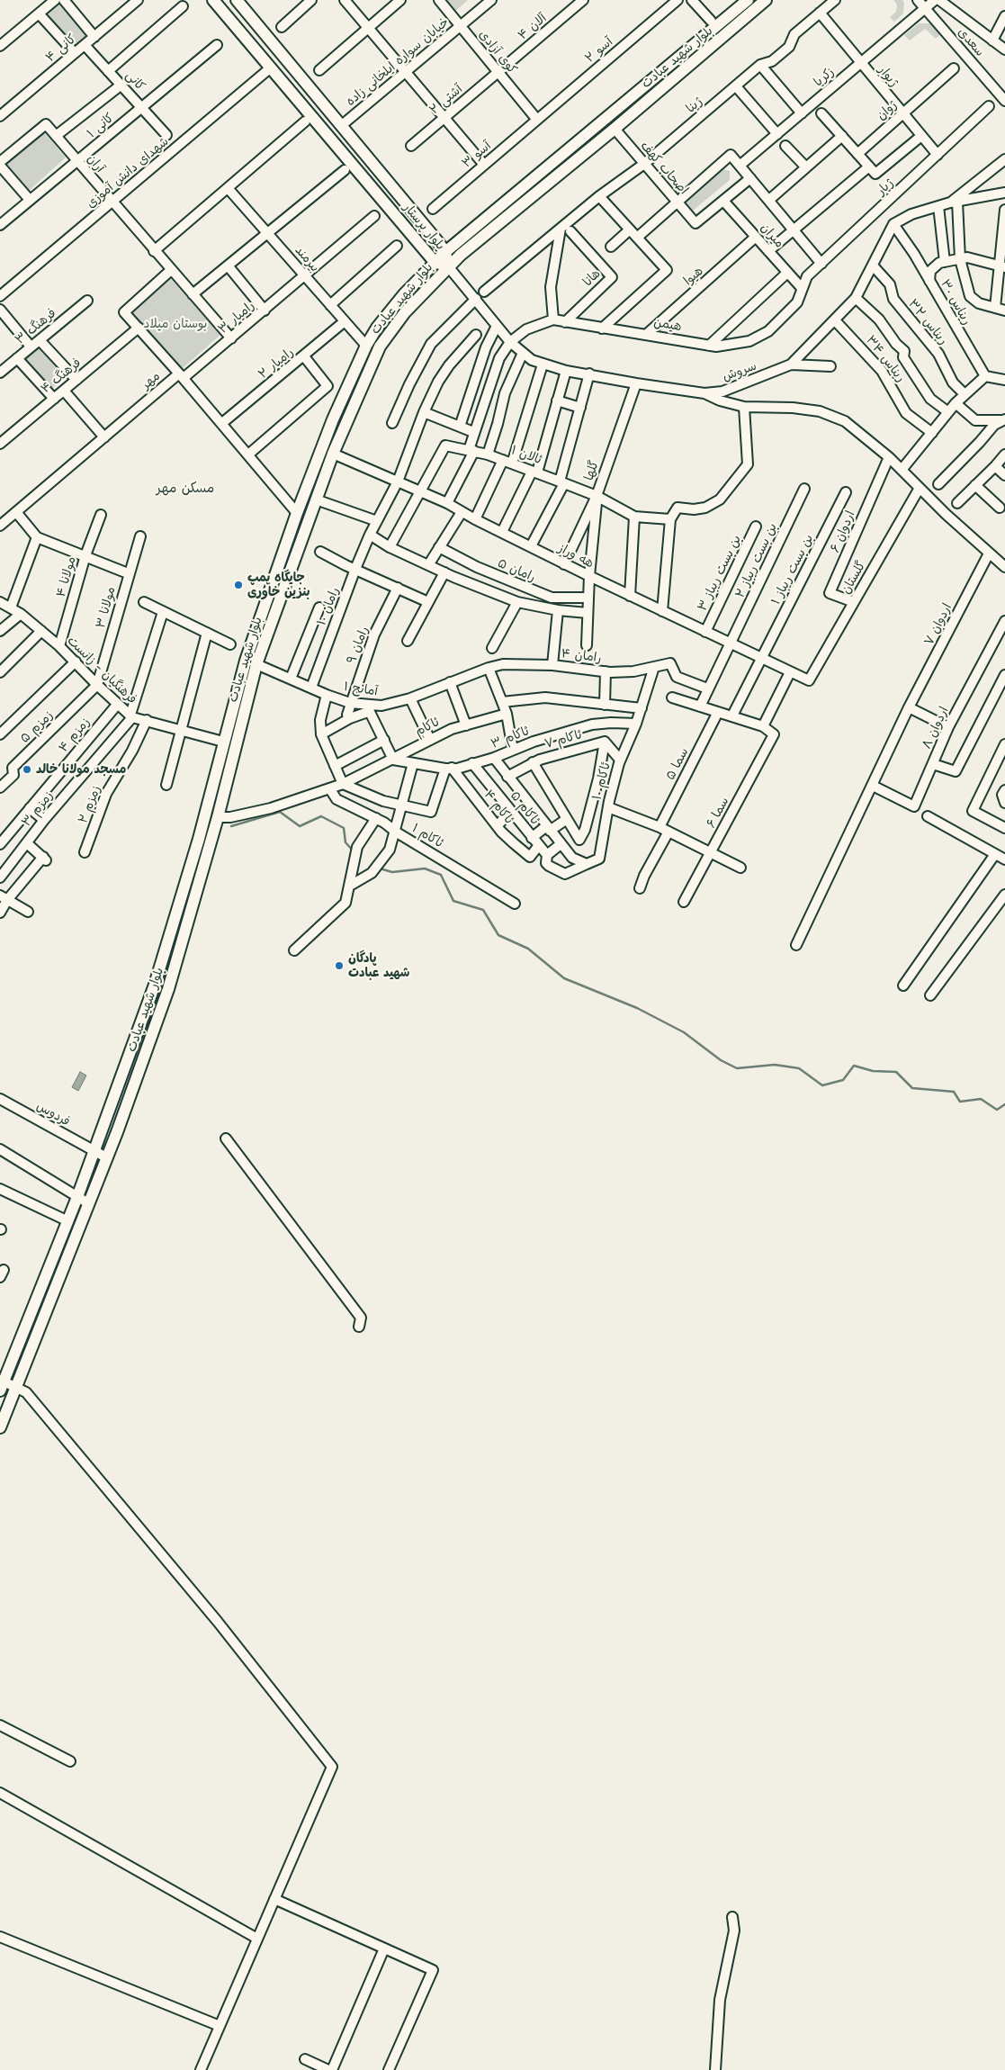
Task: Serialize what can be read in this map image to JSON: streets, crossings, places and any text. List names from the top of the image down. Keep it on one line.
{"streets":{"main road":["بلوار شهید عبادت","بلوار پرستار"],"street":["آلان ۴","سعدی","کانی ۴","آسو ۲","کوی آزادی","خیابان سواره ایلخانی زاده","ژیوار","زکریا","کانی","آشتی ۲","ژینا","ژوان","کانی ۱","آسو ۳","آران","اصحاب کهف","شهدای دانش آموزی","ژیار","میران","بیرمند","هیوا","هانا","ریناس ۳۰","رامیار ۳","ریناس ۳۲","هیمن","فرهنگ ۳","ریناس ۳۴","رامیار ۲","سروش","فرهنگ ۴","مهر","ئالان ۱","گلها","اردوان ۶","هه وراز","بن بست ریباز ۲","بن بست ریباز ۱","رامان ۵","بن بست ریباز ۳","مولانا ۴","گلستان","رامان ۱۰","مولانا ۳","اردوان ۷","رامان ۹","رامان ۴","فرهنگیان - زانست","آمانج ۱","زمزم ۵","ئاکام","اردوان ۸","زمزم ۴","ئاکام ۳","ئاکام ۷","سما ۵","ئاکام ۱۰","زمزم ۲","ئاکام ۴","ئاکام ۵","زمزم ۳","سما ۶","ئاکام ۱","فردوس"]},"crossings":[["آلان ۴","کوی آزادی"],["آلان ۴","آشتی ۲"],["سعدی","زکریا"],["کانی ۴","کانی"],["آسو ۲","کوی آزادی"],["آسو ۲","آسو ۳"],["کوی آزادی","خیابان سواره ایلخانی زاده"],["کوی آزادی","آشتی ۲"],["کوی آزادی","آسو ۳"],["بلوار شهید عبادت","اصحاب کهف"],["بلوار شهید عبادت","بلوار پرستار"],["بلوار شهید عبادت","بیرمند"],["بلوار شهید عبادت","سروش"],["بلوار شهید عبادت","هه وراز"],["بلوار شهید عبادت","فرهنگیان - زانست"],["بلوار شهید عبادت","آمانج ۱"],["بلوار شهید عبادت","ئاکام"],["بلوار شهید عبادت","فردوس"],["خیابان سواره ایلخانی زاده","بلوار پرستار"],["ژیوار","زکریا"],["ژیوار","ژینا"],["ژیوار","ژوان"],["ژیوار","ژیار"],["کانی","کانی ۱"],["ژینا","اصحاب کهف"],["کانی ۱","آران"],["آران","شهدای دانش آموزی"],["آران","رامیار ۳"],["اصحاب کهف","میران"],["شهدای دانش آموزی","بلوار پرستار"],["ژیار","میران"],["ژیار","هیمن"],["بلوار پرستار","سروش"],["میران","هیوا"],["میران","هیمن"],["بیرمند","رامیار ۳"],["بیرمند","رامیار ۲"],["هیوا","هیمن"],["هانا","هیمن"],["ریناس ۳۰","سروش"],["رامیار ۳","مهر"],["ریناس ۳۲","سروش"],["ریناس ۳۴","سروش"],["سروش","گلها"],["ئالان ۱","گلها"],["ئالان ۱","هه وراز"],["گلها","هه وراز"],["اردوان ۶","گلستان"],["هه وراز","بن بست ریباز ۲"],["هه وراز","بن بست ریباز ۱"],["هه وراز","بن بست ریباز ۳"],["هه وراز","گلستان"],["هه وراز","رامان ۱۰"],["بن بست ریباز ۲","رامان ۴"],["مولانا ۴","فرهنگیان - زانست"],["رامان ۱۰","آمانج ۱"],["مولانا ۳","فرهنگیان - زانست"],["مولانا ۳","زمزم ۵"],["اردوان ۷","اردوان ۸"],["رامان ۹","آمانج ۱"],["رامان ۴","آمانج ۱"],["رامان ۴","ئاکام ۱۰"],["فرهنگیان - زانست","زمزم ۵"],["فرهنگیان - زانست","زمزم ۴"],["فرهنگیان - زانست","زمزم ۲"],["فرهنگیان - زانست","زمزم ۳"],["ئاکام","ئاکام ۳"],["ئاکام","ئاکام ۱"],["ئاکام ۳","ئاکام ۱۰"],["ئاکام ۳","ئاکام ۴"],["ئاکام ۳","ئاکام ۵"],["ئاکام ۱۰","ئاکام ۵"],["ئاکام ۴","ئاکام ۵"]],"districts":["مسکن مهر"],"parks":["بوستان میلاد"],"places":["جایگاه پمپ بنزین خاوری","مسجد مولانا خالد","پادگان شهید عبادت"]}
